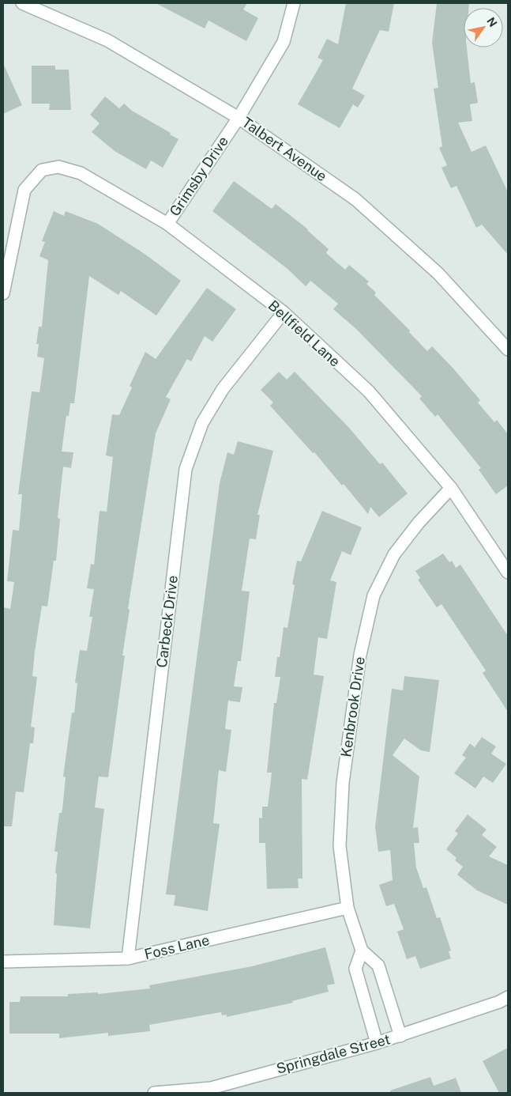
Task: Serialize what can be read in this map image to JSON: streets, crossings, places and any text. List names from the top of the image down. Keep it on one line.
{"streets":{"street":["Talbert Avenue","Grimsby Drive","Bellfield Lane","Carbeck Drive","Kenbrook Drive","Foss Lane","Springdale Street"]},"crossings":[["Talbert Avenue","Grimsby Drive"],["Grimsby Drive","Bellfield Lane"],["Bellfield Lane","Carbeck Drive"],["Bellfield Lane","Kenbrook Drive"],["Carbeck Drive","Foss Lane"],["Kenbrook Drive","Foss Lane"],["Kenbrook Drive","Springdale Street"]],"north":"top right"}
